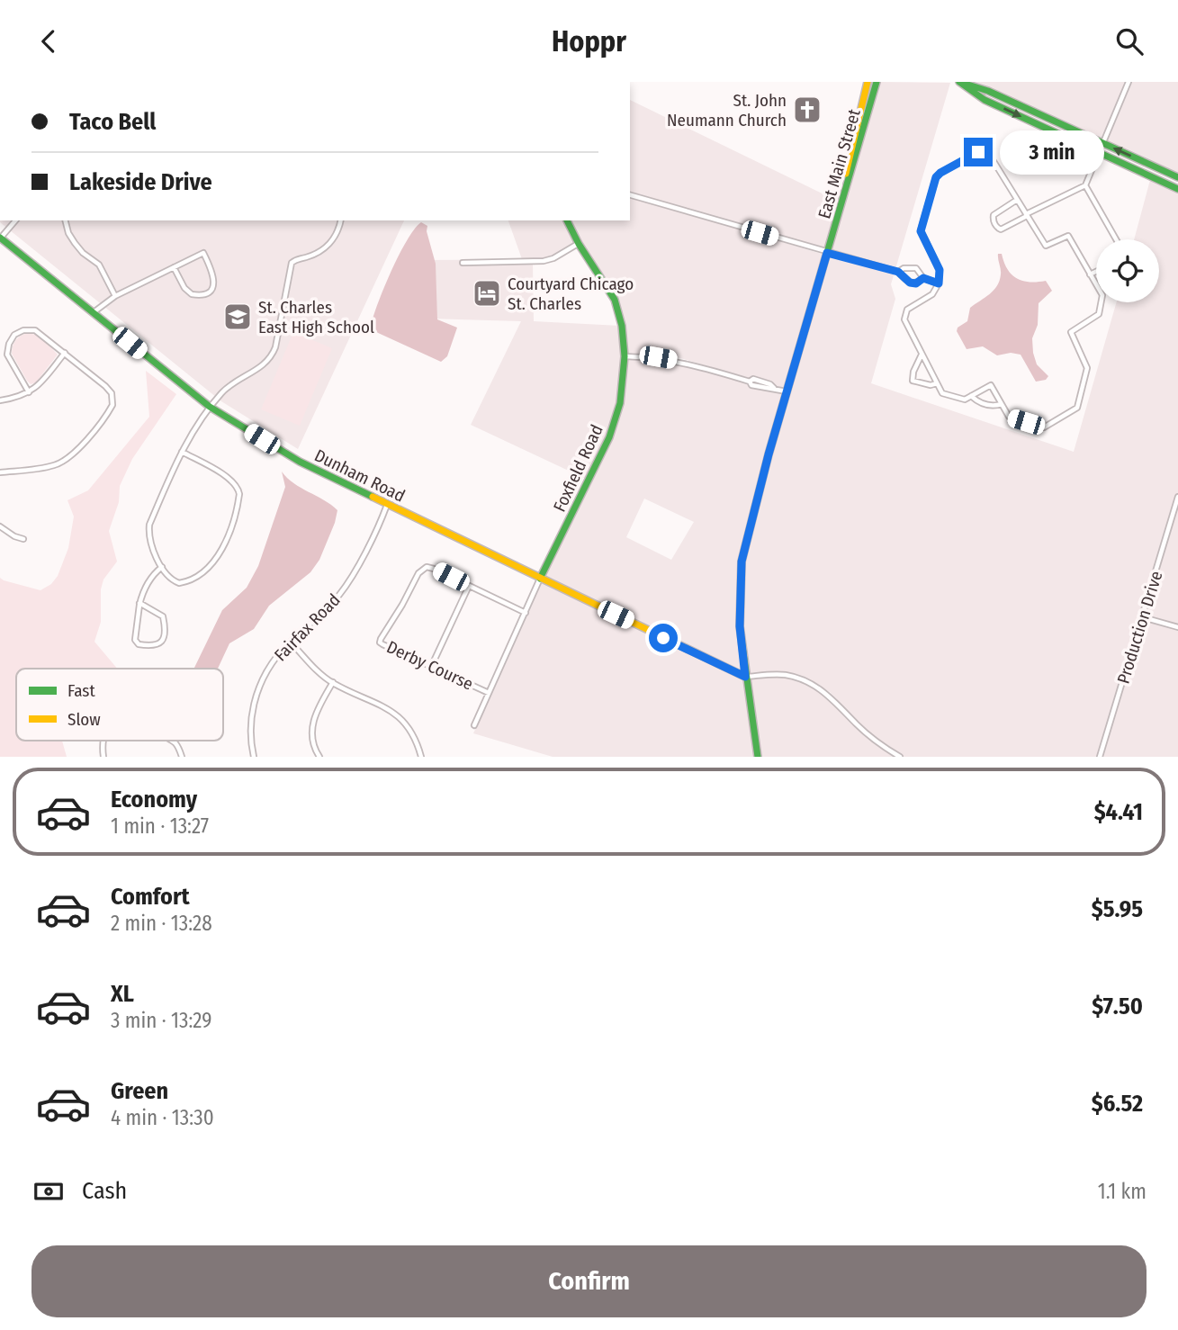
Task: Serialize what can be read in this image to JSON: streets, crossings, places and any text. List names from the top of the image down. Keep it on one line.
{"streets":{"main road":["East Main Street","Foxfield Road","Dunham Road"],"street":["Fairfax Road","Production Drive","Derby Course"]},"crossings":[["East Main Street","Dunham Road"],["Foxfield Road","Dunham Road"],["Foxfield Road","Derby Course"],["Dunham Road","Fairfax Road"]],"places":{"church":["St. John Neumann Church"],"hotel":["Courtyard Chicago St. Charles"],"school or university":["St. Charles East High School"]},"legend":["Fast","Slow"],"page":{"header":"Hoppr","banner":["Taco Bell","Lakeside Drive"],"bubble":"3 min","list":[{"name":"Economy","note":"1 min · 13:27","value":"$4.41"},{"name":"Comfort","note":"2 min · 13:28","value":"$5.95"},{"name":"XL","note":"3 min · 13:29","value":"$7.50"},{"name":"Green","note":"4 min · 13:30","value":"$6.52"}],"pay":["Cash","1.1 km"],"buttons":"Confirm"}}
